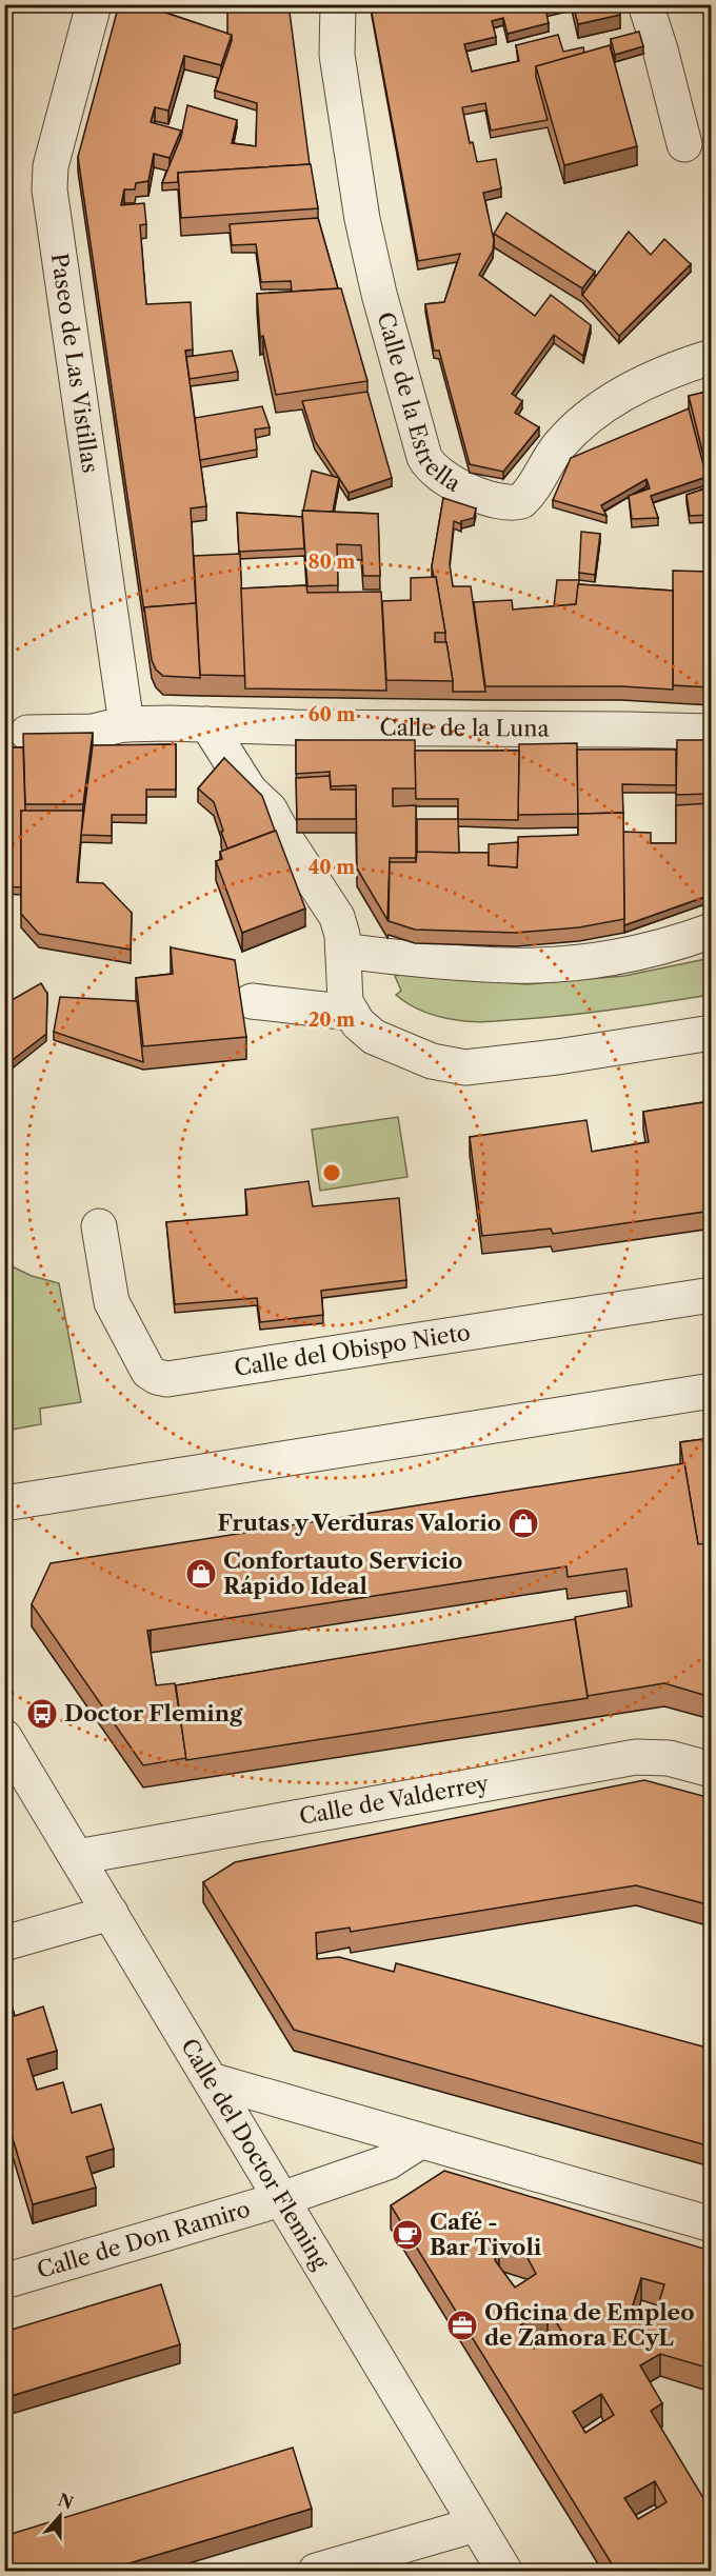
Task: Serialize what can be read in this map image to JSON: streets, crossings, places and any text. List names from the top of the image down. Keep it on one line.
{"streets":{"street":["Paseo de Las Vistillas","Calle de la Estrella","Calle de la Luna","Calle del Obispo Nieto","Calle de Valderrey","Calle del Doctor Fleming","Calle de Don Ramiro"]},"crossings":[["Paseo de Las Vistillas","Calle de la Luna"],["Calle de Valderrey","Calle del Doctor Fleming"],["Calle del Doctor Fleming","Calle de Don Ramiro"]],"places":{"shop":["Frutas y Verduras Valorio","Confortauto Servicio Rápido Ideal"],"bus stop":["Doctor Fleming"],"cafe":["Café - Bar Tivoli"],"office":["Oficina de Empleo de Zamora ECyL"]},"north":"top","rings":["80 m","60 m","40 m","20 m"]}
